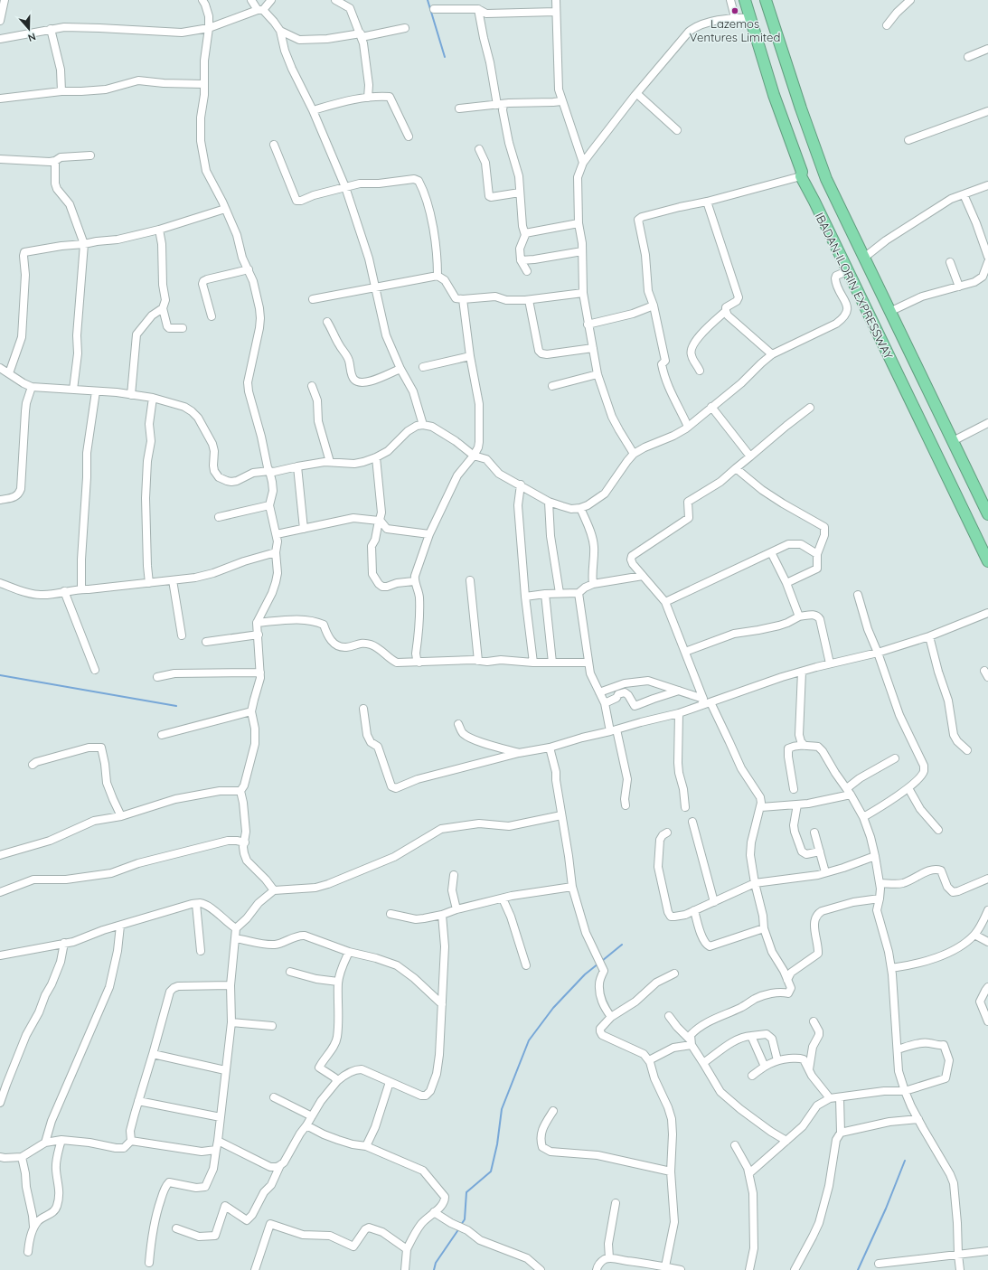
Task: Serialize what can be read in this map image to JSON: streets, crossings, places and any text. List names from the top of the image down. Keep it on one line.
{"streets":{"highway":["IBADAN-ILORIN EXPRESSWAY"]},"places":["Lazemos Ventures Limited"],"north":"bottom"}
